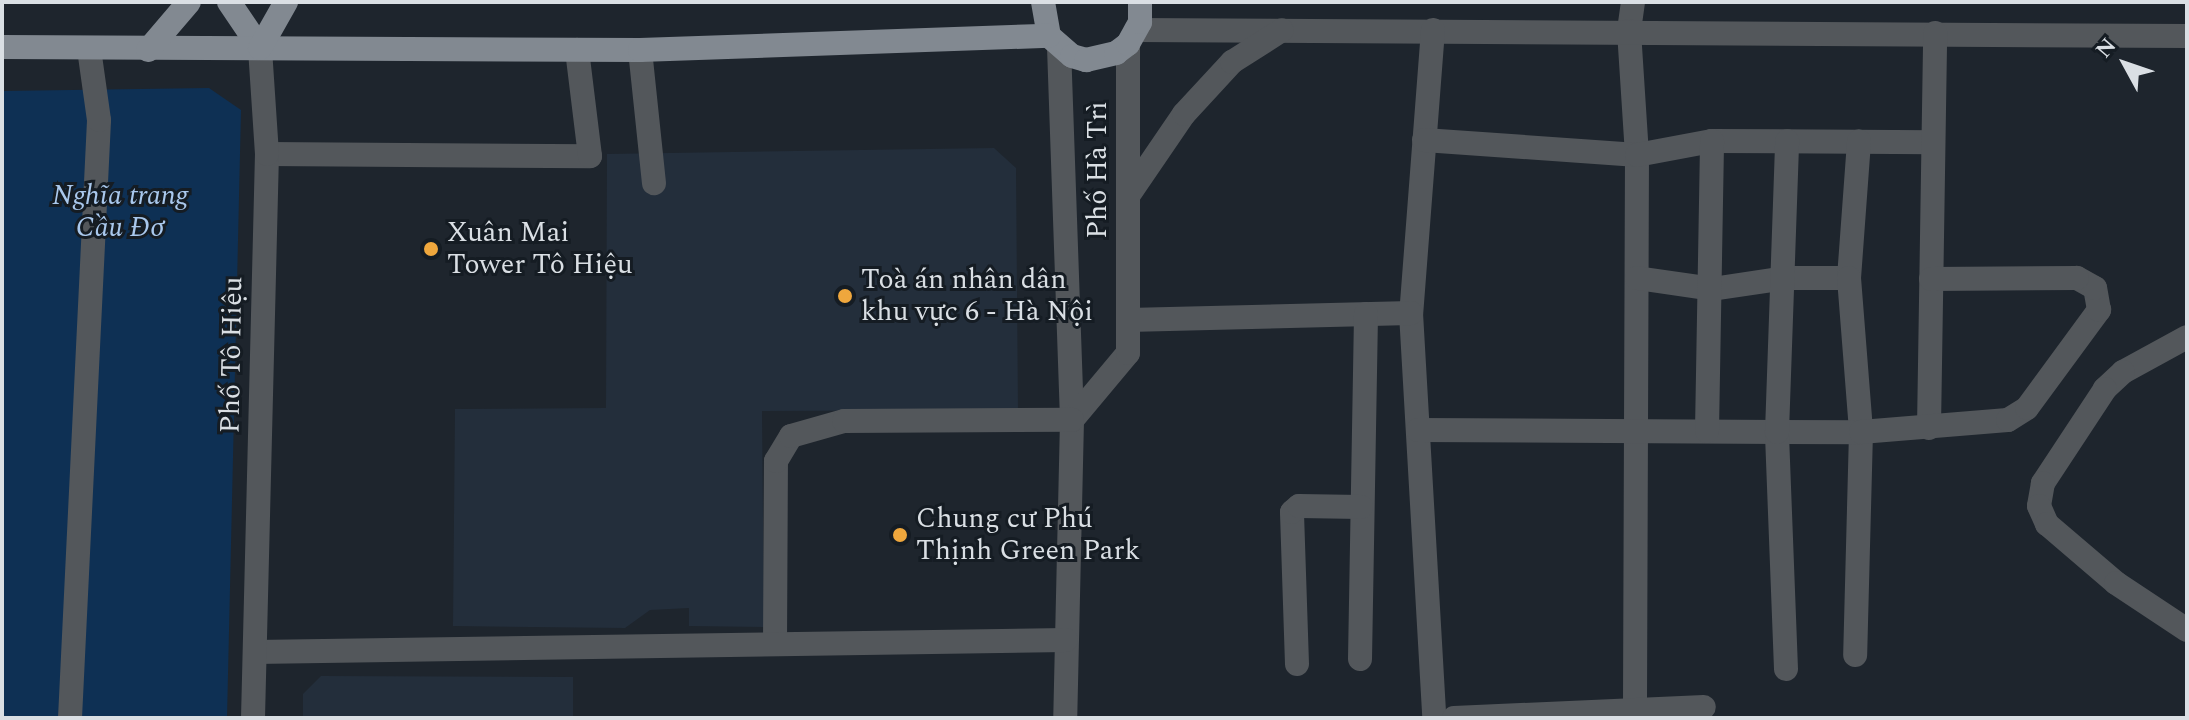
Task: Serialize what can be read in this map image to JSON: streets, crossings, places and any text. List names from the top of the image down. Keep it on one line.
{"streets":{"street":["Phố Hà Trì","Phố Tô Hiệu"]},"parks":["Nghĩa trang Cầu Đơ"],"places":["Xuân Mai Tower Tô Hiệu","Toà án nhân dân khu vực 6 - Hà Nội","Chung cư Phú Thịnh Green Park"],"north":"top left"}
